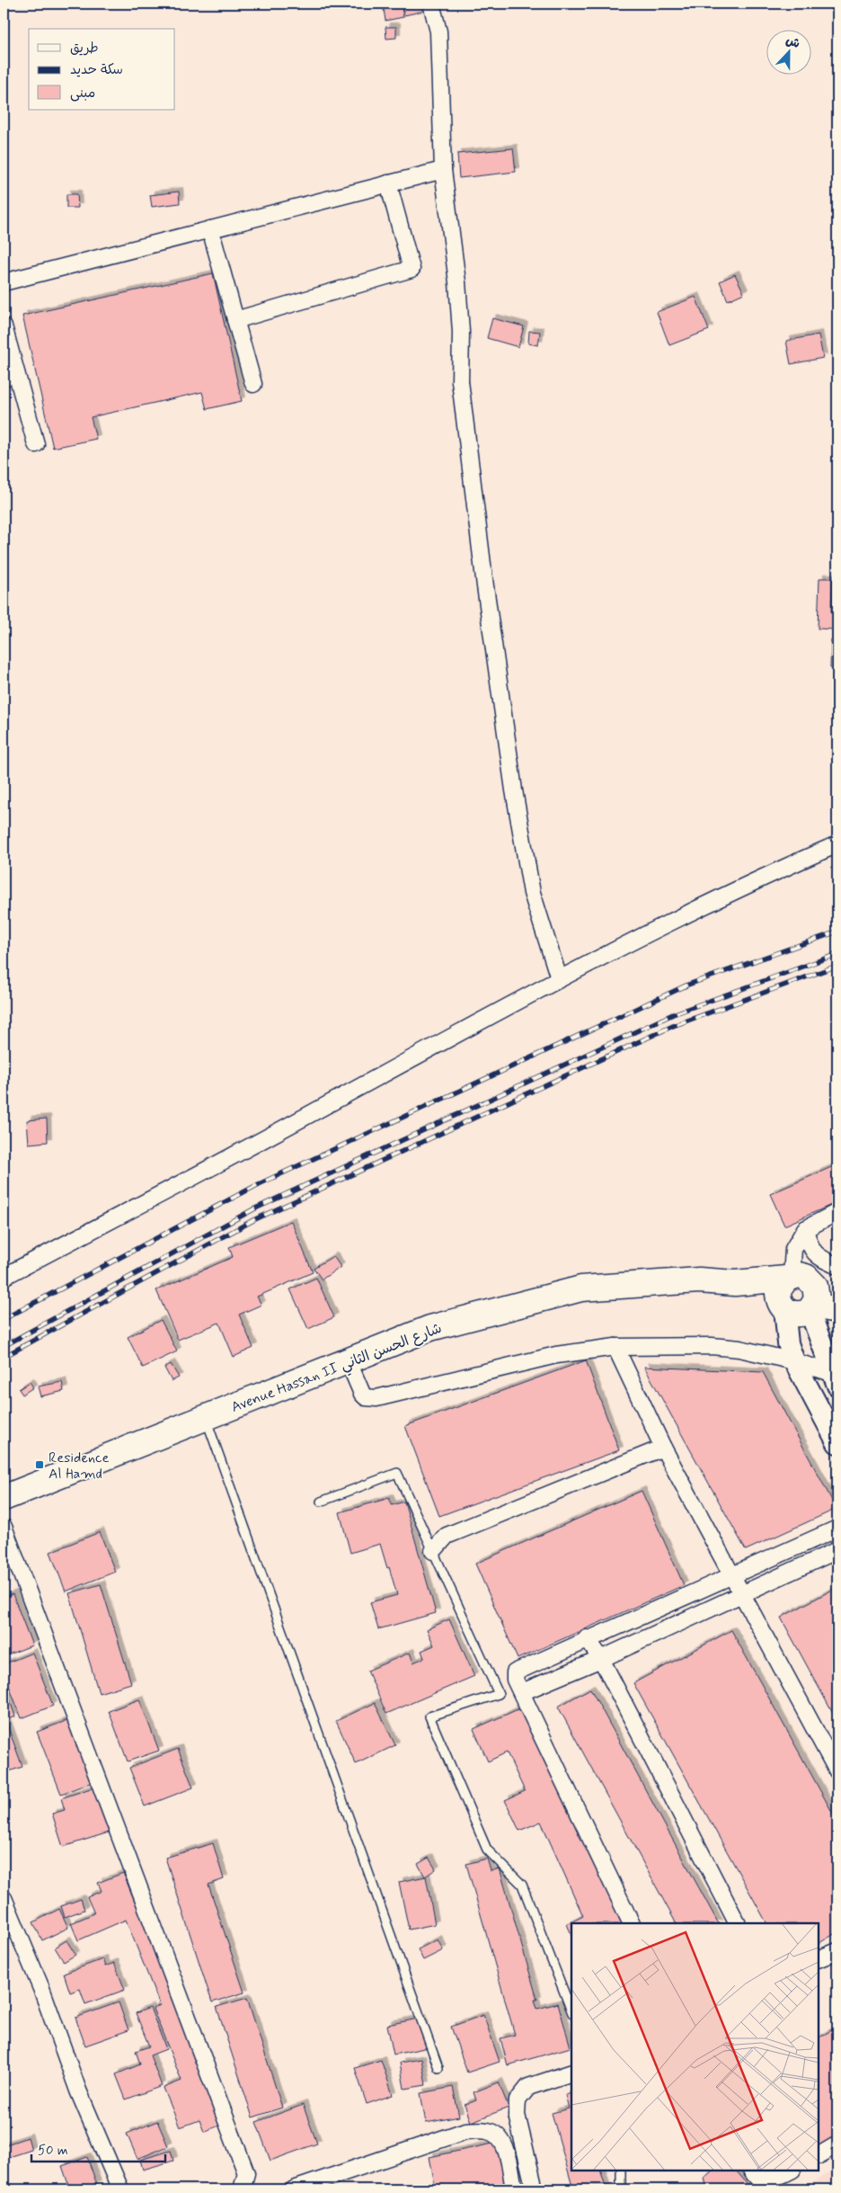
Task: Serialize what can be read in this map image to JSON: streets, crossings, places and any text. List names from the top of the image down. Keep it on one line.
{"streets":{"main road":["Avenue Hassan II شارع الحسن الثاني"]},"places":{"transit":["Residence Al Hamd"]},"legend":["طريق","سكة حديد","مبنى"],"scale_bar":"50 m","north":"top"}
